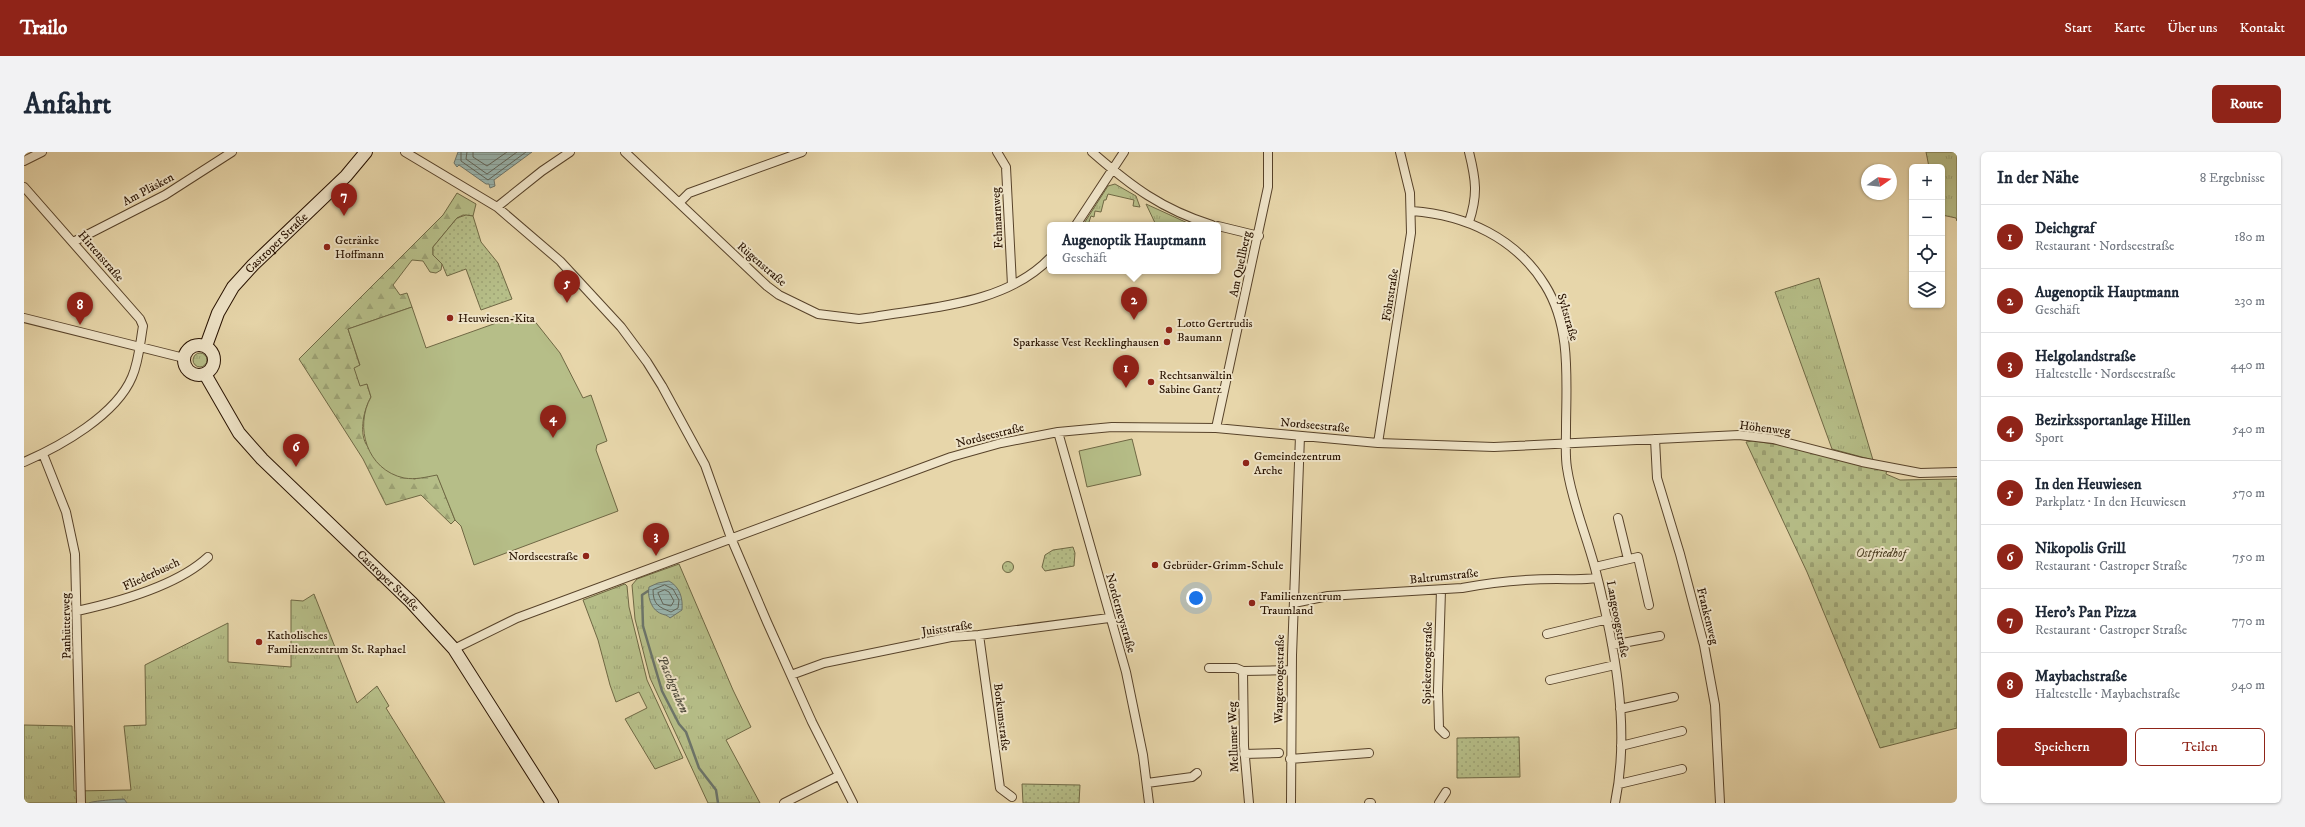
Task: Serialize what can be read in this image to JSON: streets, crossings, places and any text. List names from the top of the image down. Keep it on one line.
{"streets":{"main road":["Castroper Straße"],"street":["Am Pläsken","Fehmarnweg","Hirtenstraße","Rügenstraße","Am Quellberg","Föhrstraße","Syltstraße","Nordseestraße","Höhenweg","Fliederbusch","Baltrumstraße","Norderneystraße","Frankenweg","Langeoogstraße","Panhütterweg","Juiststraße","Spiekeroogstraße","Wangeroogestraße","Borkumstraße","Mellumer Weg"]},"crossings":[["Am Pläsken","Hirtenstraße"],["Fehmarnweg","Rügenstraße"],["Castroper Straße","Nordseestraße"],["Hirtenstraße","Panhütterweg"],["Am Quellberg","Nordseestraße"],["Föhrstraße","Syltstraße"],["Föhrstraße","Nordseestraße"],["Syltstraße","Nordseestraße"],["Syltstraße","Höhenweg"],["Syltstraße","Langeoogstraße"],["Nordseestraße","Höhenweg"],["Nordseestraße","Norderneystraße"],["Nordseestraße","Langeoogstraße"],["Nordseestraße","Wangeroogestraße"],["Höhenweg","Frankenweg"],["Höhenweg","Langeoogstraße"],["Fliederbusch","Panhütterweg"],["Baltrumstraße","Langeoogstraße"],["Baltrumstraße","Spiekeroogstraße"],["Baltrumstraße","Wangeroogestraße"],["Norderneystraße","Juiststraße"],["Juiststraße","Borkumstraße"]],"water":["Paschgraben"],"parks":["Ostfriedhof"],"places":["Getränke Hoffmann","Heuwiesen-Kita","Lotto Gertrudis Baumann","Sparkasse Vest Recklinghausen","Rechtsanwältin Sabine Gantz","Gemeindezentrum Arche","Nordseestraße","Gebrüder-Grimm-Schule","Familienzentrum Traumland","Katholisches Familienzentrum St. Raphael"],"north":"right","page":{"header":"Trailo","nav":["Start","Karte","Über uns","Kontakt"],"buttons":["Route",["Speichern","Teilen"]],"title":"Anfahrt","heading":["In der Nähe","8 Ergebnisse"],"map_buttons":["+","−"],"pins":["7","5","2","8","1","4","6","3"],"list":[{"mark":"1","name":"Deichgraf","note":"Restaurant · Nordseestraße","value":"180 m"},{"mark":"2","name":"Augenoptik Hauptmann","note":"Geschäft","value":"230 m"},{"mark":"3","name":"Helgolandstraße","note":"Haltestelle · Nordseestraße","value":"440 m"},{"mark":"4","name":"Bezirkssportanlage Hillen","note":"Sport","value":"540 m"},{"mark":"5","name":"In den Heuwiesen","note":"Parkplatz · In den Heuwiesen","value":"570 m"},{"mark":"6","name":"Nikopolis Grill","note":"Restaurant · Castroper Straße","value":"750 m"},{"mark":"7","name":"Hero's Pan Pizza","note":"Restaurant · Castroper Straße","value":"770 m"},{"mark":"8","name":"Maybachstraße","note":"Haltestelle · Maybachstraße","value":"940 m"}],"popup":["Augenoptik Hauptmann","Geschäft"]}}
